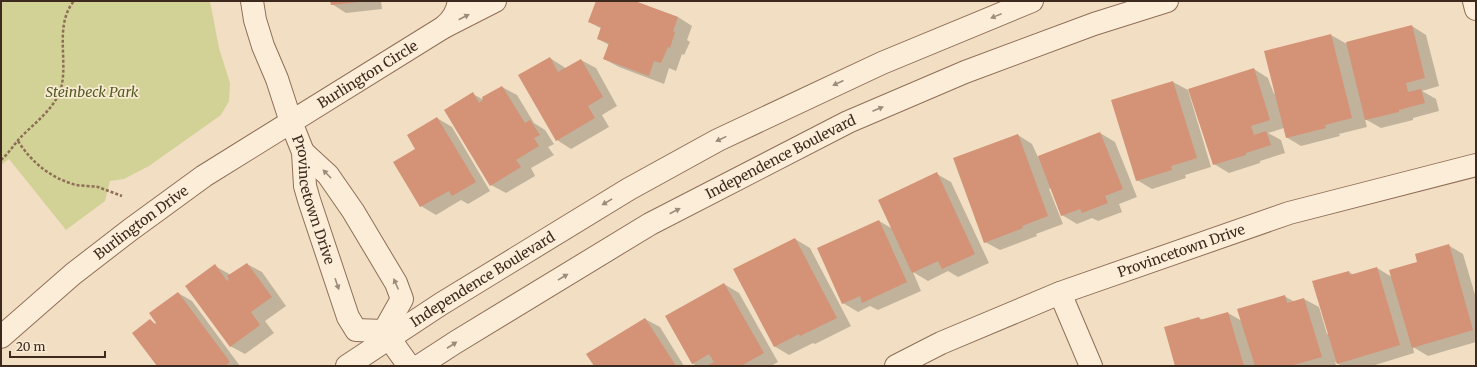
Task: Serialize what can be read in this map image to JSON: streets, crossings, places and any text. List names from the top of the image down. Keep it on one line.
{"streets":{"street":["Burlington Circle","Independence Boulevard","Provincetown Drive","Burlington Drive"]},"crossings":[["Burlington Circle","Provincetown Drive"],["Burlington Circle","Burlington Drive"],["Independence Boulevard","Provincetown Drive"],["Provincetown Drive","Burlington Drive"]],"parks":["Steinbeck Park"],"scale_bar":"20 m"}
